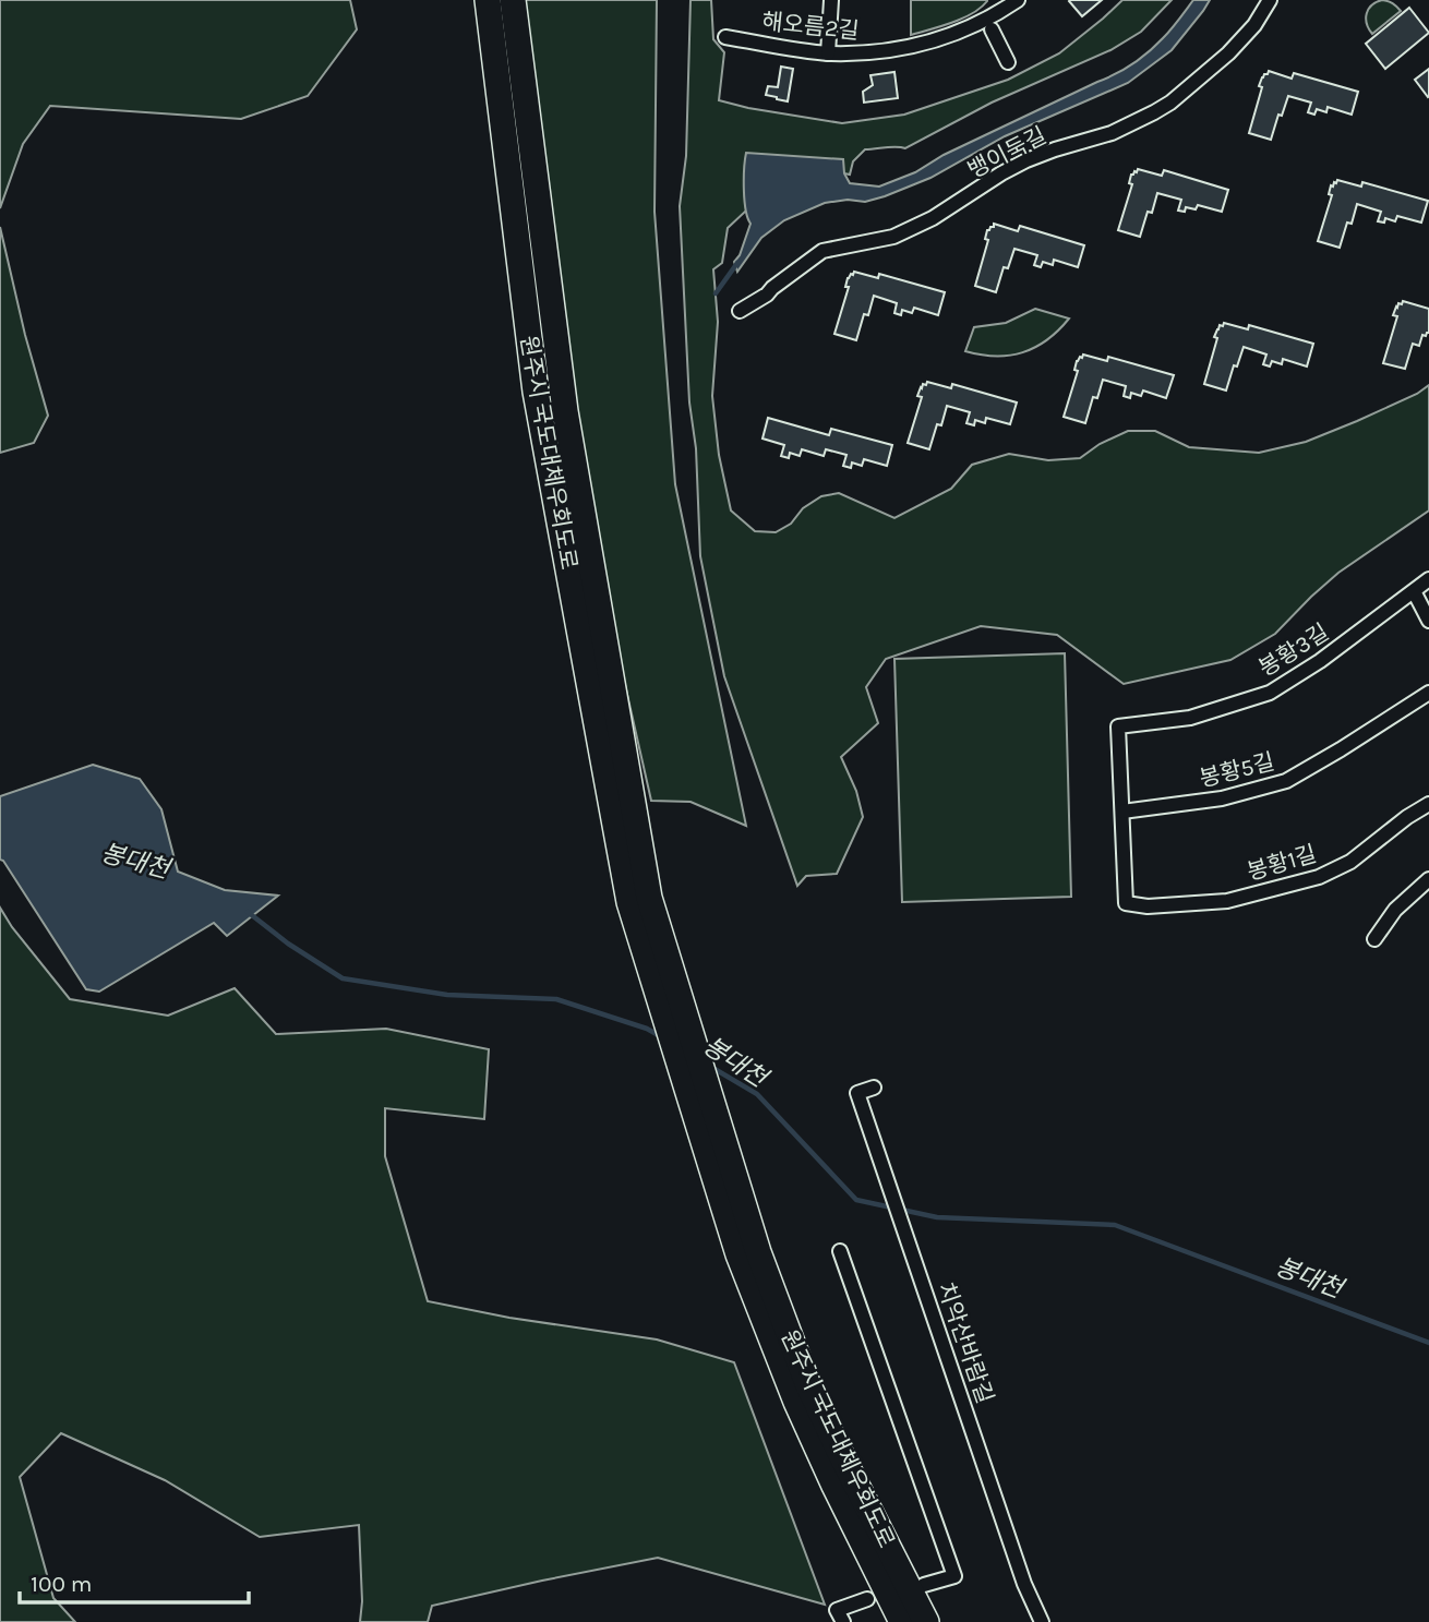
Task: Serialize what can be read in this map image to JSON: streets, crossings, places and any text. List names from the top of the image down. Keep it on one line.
{"streets":{"highway":["원주시 국도대체우회도로"],"street":["해오름2길","뱅이둑길","봉황3길","봉황5길","봉황1길","치악산바람길"]},"crossings":[["봉황3길","봉황5길"],["봉황3길","봉황1길"],["봉황5길","봉황1길"]],"water":["봉대천"],"scale_bar":"100 m"}
